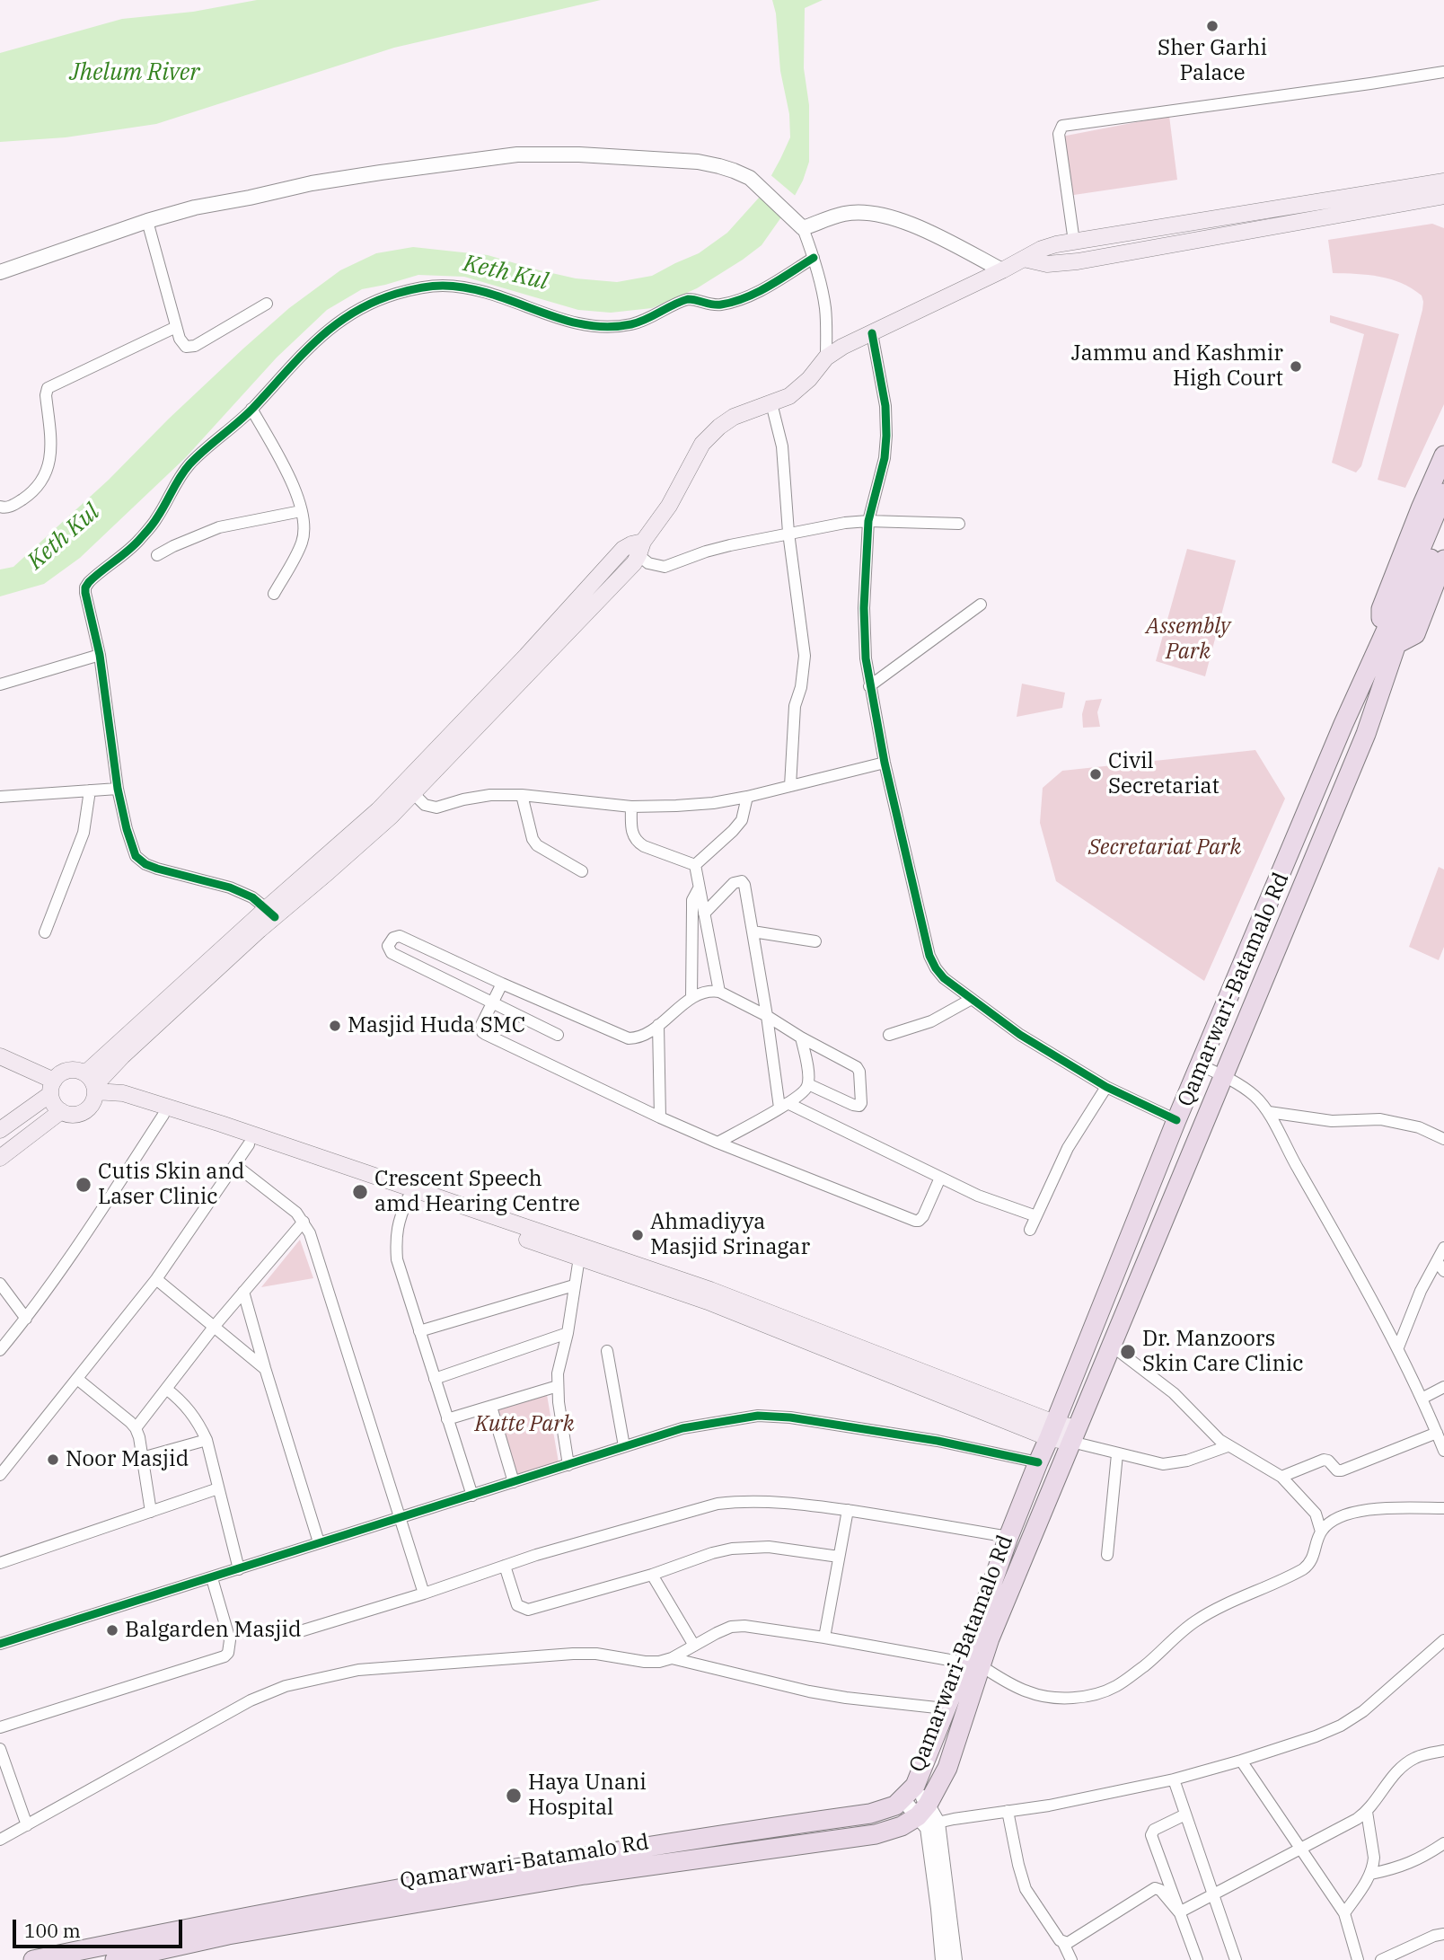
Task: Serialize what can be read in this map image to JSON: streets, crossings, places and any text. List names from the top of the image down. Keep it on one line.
{"streets":{"main road":["Qamarwari-Batamalo Rd"]},"water":["Jhelum River","Keth Kul"],"parks":["Assembly Park","Secretariat Park","Kutte Park"],"places":["Sher Garhi Palace","Jammu and Kashmir High Court","Civil Secretariat","Masjid Huda SMC","Cutis Skin and Laser Clinic","Crescent Speech amd Hearing Centre","Ahmadiyya Masjid Srinagar","Dr. Manzoors Skin Care Clinic","Noor Masjid","Balgarden Masjid","Haya Unani Hospital"],"scale_bar":"100 m"}
